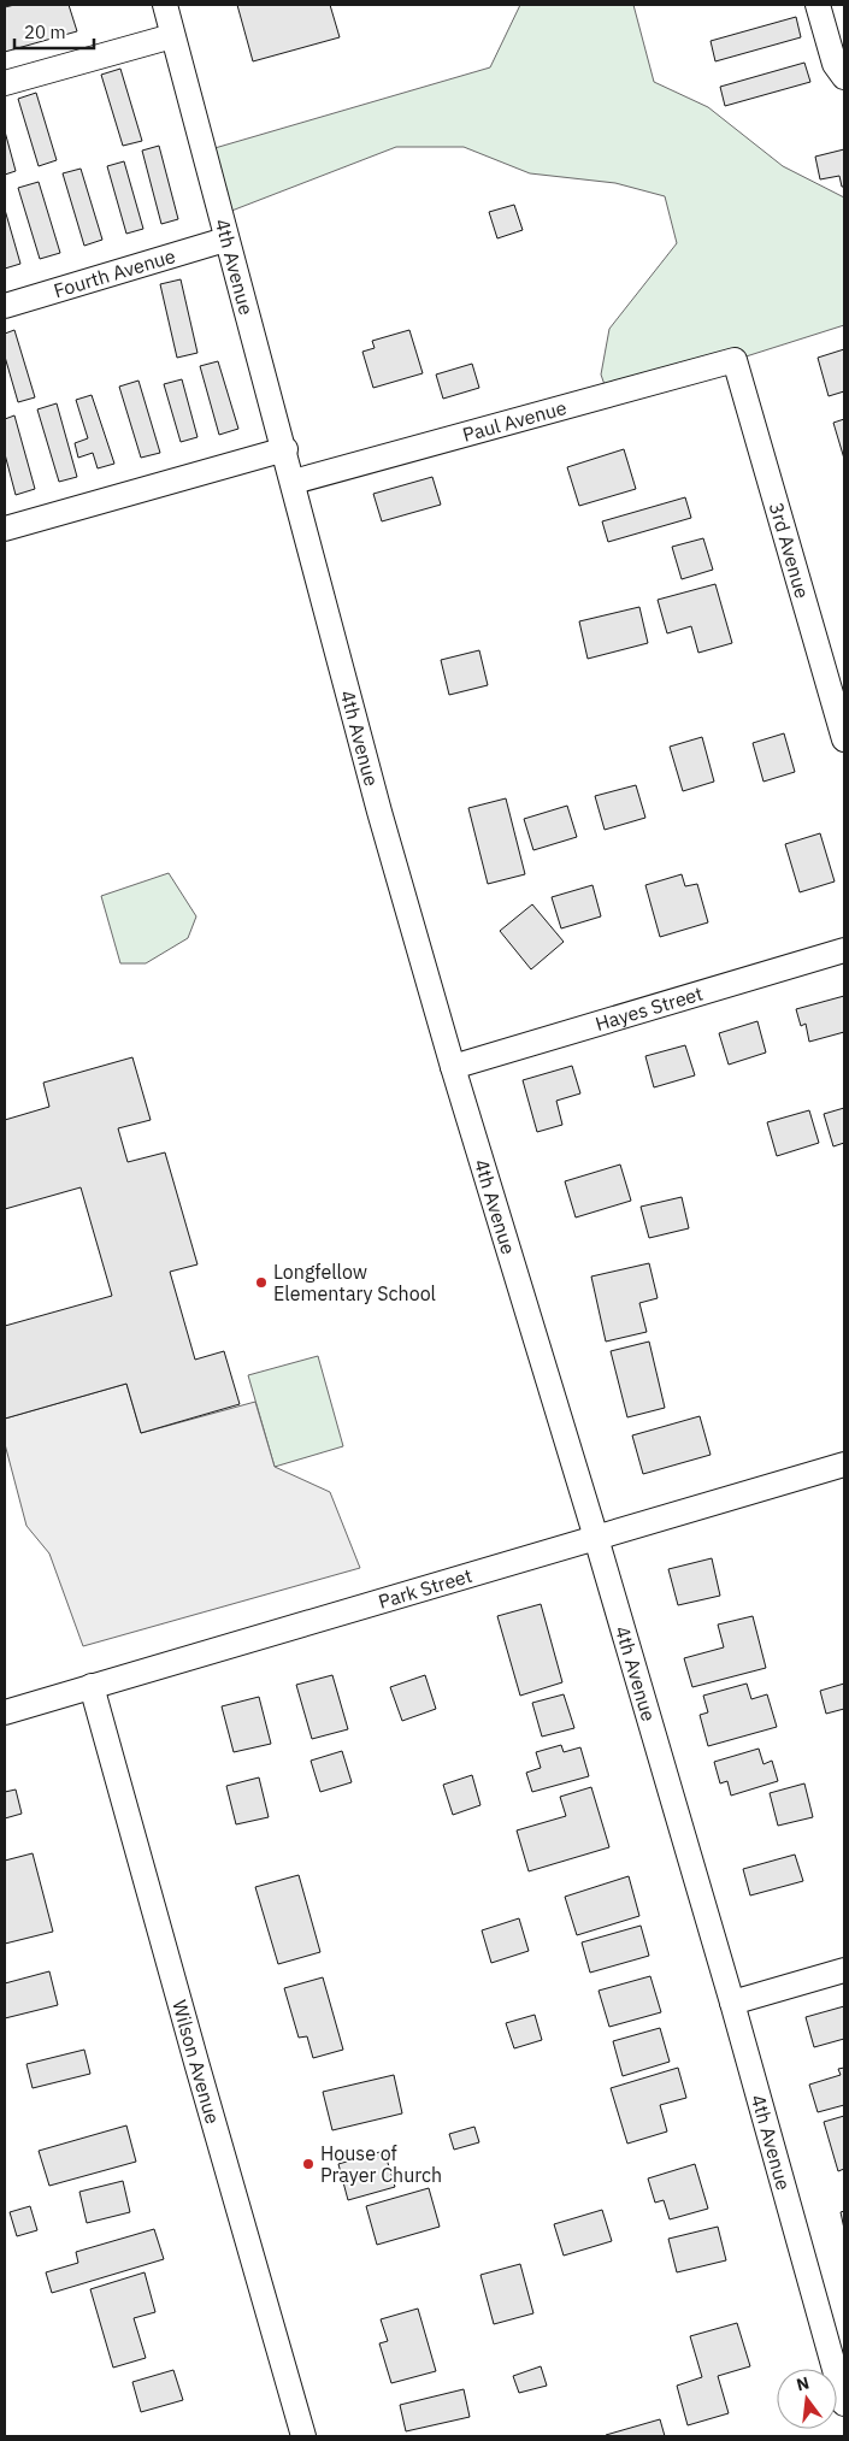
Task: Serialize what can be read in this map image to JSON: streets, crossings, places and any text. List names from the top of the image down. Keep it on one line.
{"streets":{"street":["4th Avenue","Fourth Avenue","Paul Avenue","3rd Avenue","Hayes Street","Park Street","Wilson Avenue"]},"crossings":[["4th Avenue","Fourth Avenue"],["4th Avenue","Paul Avenue"],["4th Avenue","Hayes Street"],["4th Avenue","Park Street"],["Paul Avenue","3rd Avenue"],["Park Street","Wilson Avenue"]],"places":["Longfellow Elementary School","House of Prayer Church"],"scale_bar":"20 m","north":"top"}
